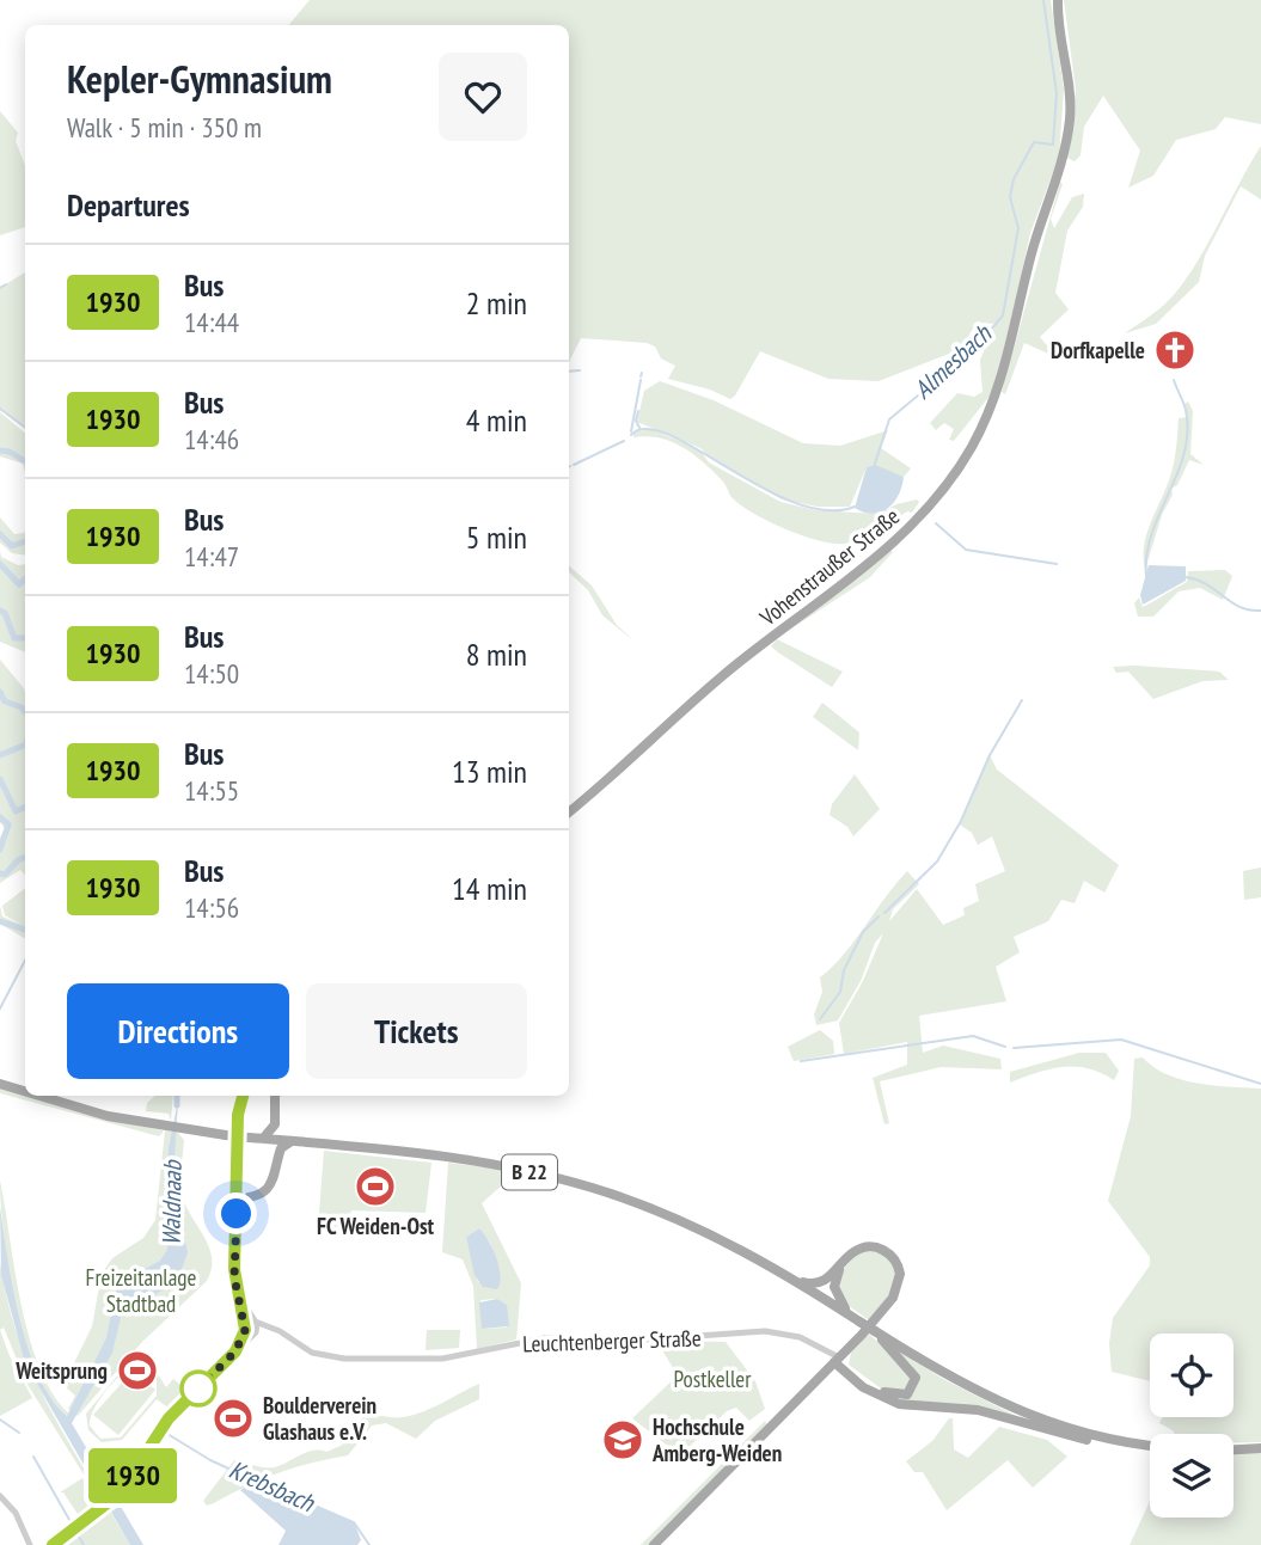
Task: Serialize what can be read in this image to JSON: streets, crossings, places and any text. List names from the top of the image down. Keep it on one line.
{"streets":{"main road":["Vohenstraußer Straße","B 22"],"street":["Leuchtenberger Straße"]},"water":["Almesbach","Waldnaab","Krebsbach"],"parks":["Freizeitanlage Stadtbad","Postkeller"],"places":{"church":["Dorfkapelle"],"sports":["FC Weiden-Ost","Weitsprung","Boulderverein Glashaus e.V."],"school or university":["Hochschule Amberg-Weiden"]},"lines":["bus line 1930"],"page":{"on_map":"1930","heading":[["Kepler-Gymnasium","Walk · 5 min · 350 m"],"Departures"],"list":[{"mark":"1930","name":"Bus","note":"14:44","value":"2 min"},{"mark":"1930","name":"Bus","note":"14:46","value":"4 min"},{"mark":"1930","name":"Bus","note":"14:47","value":"5 min"},{"mark":"1930","name":"Bus","note":"14:50","value":"8 min"},{"mark":"1930","name":"Bus","note":"14:55","value":"13 min"},{"mark":"1930","name":"Bus","note":"14:56","value":"14 min"}],"buttons":["Directions","Tickets"]}}
